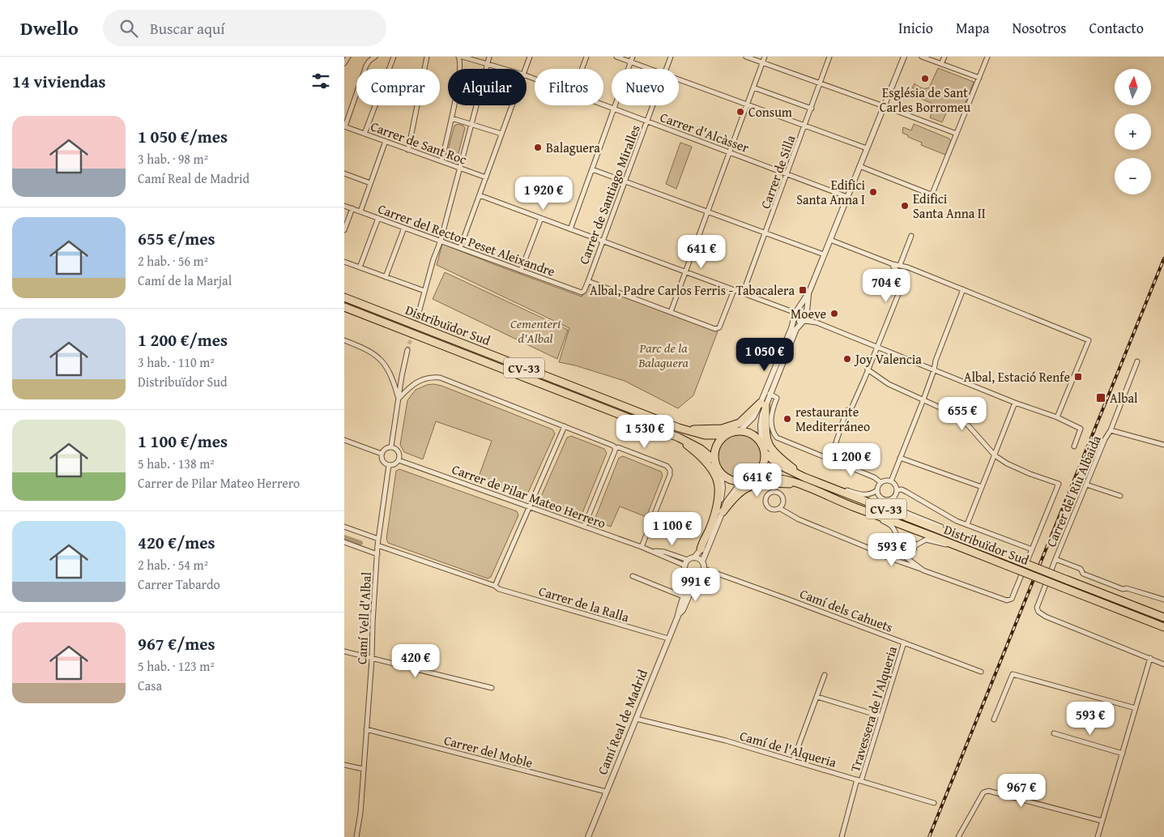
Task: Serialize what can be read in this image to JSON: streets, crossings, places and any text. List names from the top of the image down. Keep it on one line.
{"streets":{"highway":["Distribuïdor Sud","CV-33"],"street":["Carrer d'Alcàsser","Carrer de Sant Roc","Carrer de Silla","Carrer de Santiago Miralles","Carrer del Rector Peset Aleixandre","Carrer del Riu Albaida","Carrer de Pilar Mateo Herrero","Carrer de la Ralla","Camí dels Cahuets","Camí Vell d'Albal","Travessera de l'Alqueria","Camí Real de Madrid","Camí de l'Alqueria","Carrer del Moble"]},"crossings":[["Carrer d'Alcàsser","Carrer de Silla"],["Carrer d'Alcàsser","Carrer de Santiago Miralles"],["Carrer de Santiago Miralles","Carrer del Rector Peset Aleixandre"],["Distribuïdor Sud","CV-33"],["Carrer de Pilar Mateo Herrero","Camí dels Cahuets"],["Carrer de Pilar Mateo Herrero","Camí Vell d'Albal"],["Carrer de Pilar Mateo Herrero","Camí Real de Madrid"],["Carrer de la Ralla","Camí Vell d'Albal"],["Carrer de la Ralla","Camí Real de Madrid"],["Camí dels Cahuets","Travessera de l'Alqueria"],["Camí dels Cahuets","Camí Real de Madrid"],["Camí Vell d'Albal","Carrer del Moble"],["Travessera de l'Alqueria","Camí de l'Alqueria"],["Camí Real de Madrid","Camí de l'Alqueria"],["Camí Real de Madrid","Carrer del Moble"]],"parks":["Cementeri d'Albal","Parc de la Balaguera"],"places":{"other":["Església de Sant Carles Borromeu","Consum","Balaguera","Edifici Santa Anna I","Edifici Santa Anna II","Moeve","Joy Valencia","restaurante Mediterráneo"],"transit":["Albal, Padre Carlos Ferris - Tabacalera","Albal, Estació Renfe","Albal"]},"north":"top","page":{"header":"Dwello","search":"Buscar aquí","nav":["Inicio","Mapa","Nosotros","Contacto"],"heading":"14 viviendas","map_buttons":["+","−"],"chip":["Comprar","Alquilar","Filtros","Nuevo"],"list":[{"name":"1 050 €/mes","note":"3 hab. · 98 m² · Camí Real de Madrid"},{"name":"655 €/mes","note":"2 hab. · 56 m² · Camí de la Marjal"},{"name":"1 200 €/mes","note":"3 hab. · 110 m² · Distribuïdor Sud"},{"name":"1 100 €/mes","note":"5 hab. · 138 m² · Carrer de Pilar Mateo Herrero"},{"name":"420 €/mes","note":"2 hab. · 54 m² · Carrer Tabardo"},{"name":"967 €/mes","note":"5 hab. · 123 m² · Casa"}],"price":["1 920 €","641 €","704 €","1 050 €","655 €","1 530 €","1 200 €","641 €","1 100 €","593 €","991 €","420 €","593 €","967 €"]}}
